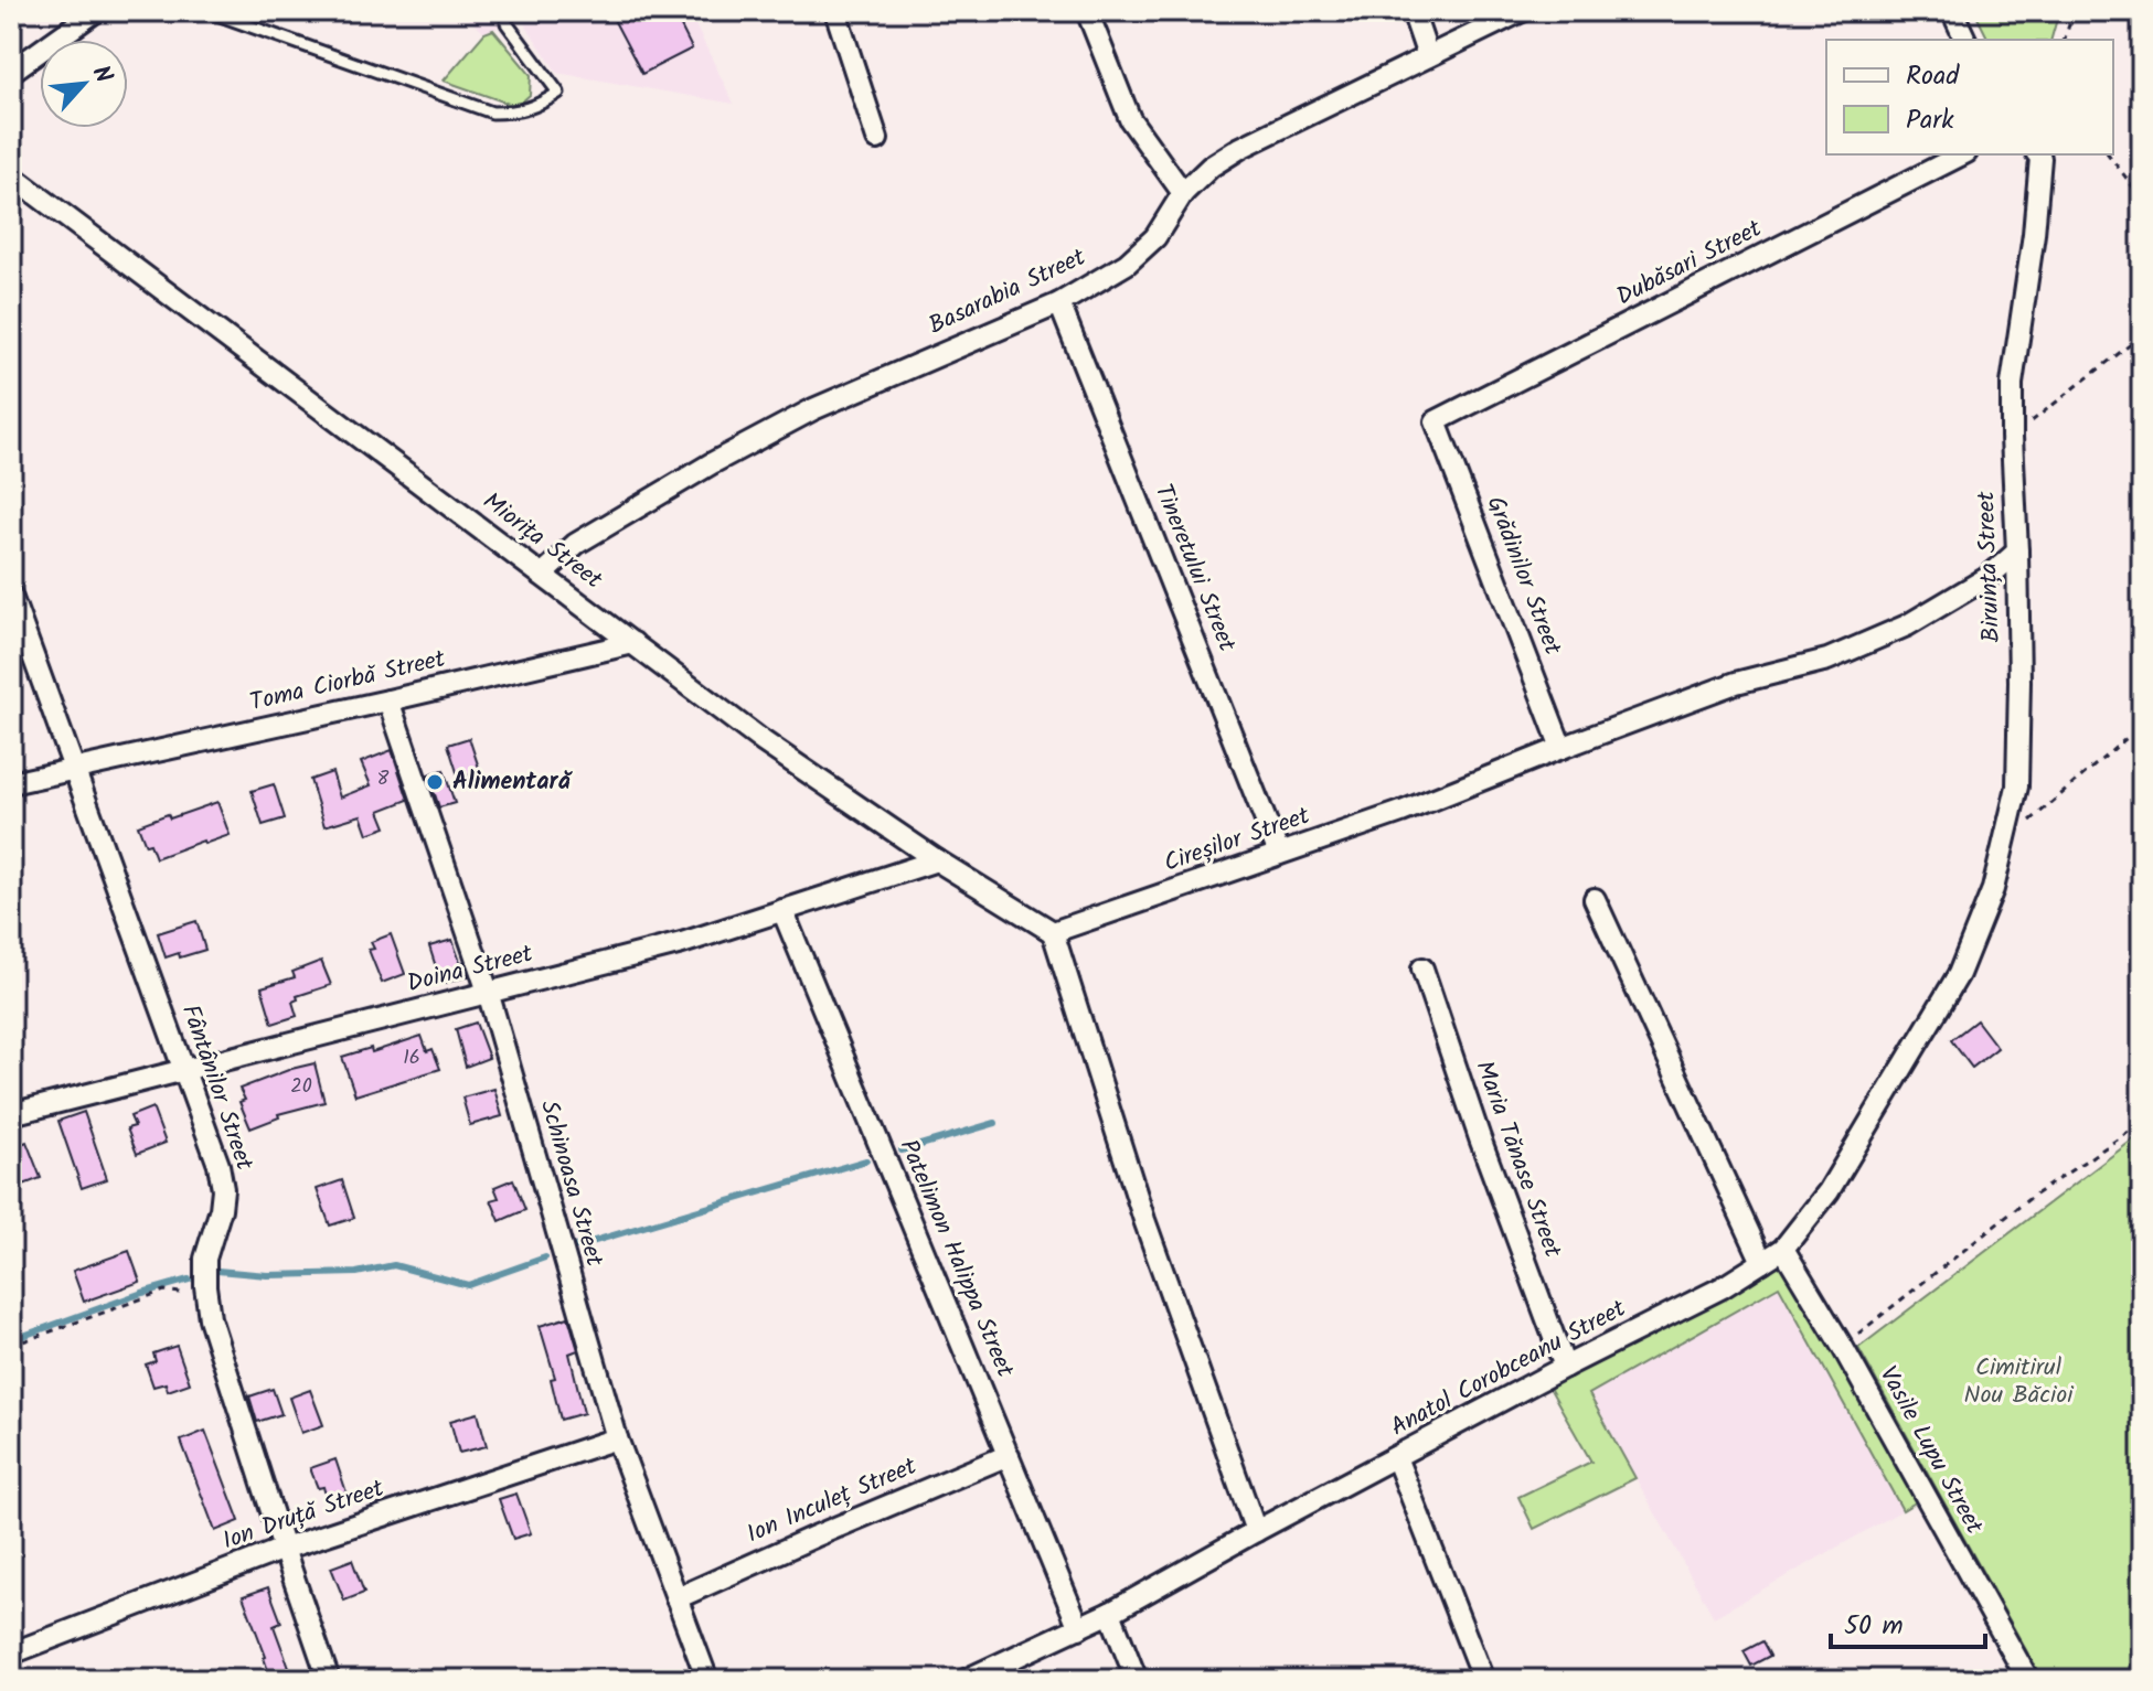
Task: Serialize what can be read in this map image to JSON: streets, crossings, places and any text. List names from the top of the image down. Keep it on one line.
{"streets":{"street":["Dubăsari Street","Basarabia Street","Miorița Street","Biruința Street","Tineretului Street","Grădinilor Street","Toma Ciorbă Street","Cireșilor Street","Doina Street","Fântânilor Street","Maria Tănase Street","Schinoasa Street","Patelimon Halippa Street","Anatol Corobceanu Street","Vasile Lupu Street","Ion Inculeț Street","Ion Druță Street"]},"crossings":[["Dubăsari Street","Grădinilor Street"],["Basarabia Street","Miorița Street"],["Basarabia Street","Tineretului Street"],["Miorița Street","Toma Ciorbă Street"],["Miorița Street","Cireșilor Street"],["Miorița Street","Doina Street"],["Biruința Street","Cireșilor Street"],["Biruința Street","Anatol Corobceanu Street"],["Tineretului Street","Cireșilor Street"],["Grădinilor Street","Cireșilor Street"],["Toma Ciorbă Street","Fântânilor Street"],["Toma Ciorbă Street","Schinoasa Street"],["Doina Street","Fântânilor Street"],["Doina Street","Schinoasa Street"],["Doina Street","Patelimon Halippa Street"],["Fântânilor Street","Ion Druță Street"],["Maria Tănase Street","Anatol Corobceanu Street"],["Schinoasa Street","Ion Inculeț Street"],["Schinoasa Street","Ion Druță Street"],["Patelimon Halippa Street","Anatol Corobceanu Street"],["Patelimon Halippa Street","Ion Inculeț Street"],["Anatol Corobceanu Street","Vasile Lupu Street"]],"parks":["Cimitirul Nou Băcioi"],"places":["Alimentară"],"house_numbers":["8","16","20"],"legend":["Road","Park"],"scale_bar":"50 m","north":"top right"}
